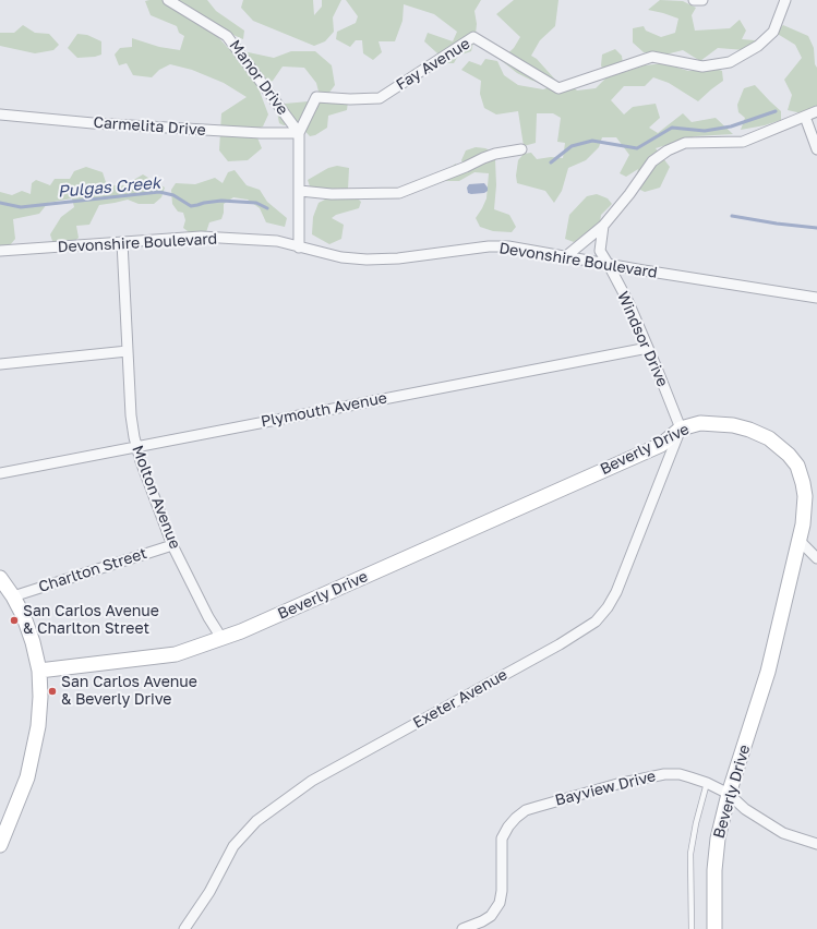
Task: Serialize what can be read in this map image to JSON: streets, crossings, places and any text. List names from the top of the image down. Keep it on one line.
{"streets":{"street":["Fay Avenue","Manor Drive","Carmelita Drive","Devonshire Boulevard","Windsor Drive","Plymouth Avenue","Beverly Drive","Molton Avenue","Charlton Street","Exeter Avenue","Bayview Drive"]},"crossings":[["Fay Avenue","Manor Drive"],["Fay Avenue","Carmelita Drive"],["Fay Avenue","Devonshire Boulevard"],["Manor Drive","Carmelita Drive"],["Devonshire Boulevard","Windsor Drive"],["Devonshire Boulevard","Molton Avenue"],["Windsor Drive","Plymouth Avenue"],["Windsor Drive","Beverly Drive"],["Windsor Drive","Exeter Avenue"],["Plymouth Avenue","Molton Avenue"],["Beverly Drive","Molton Avenue"],["Beverly Drive","Exeter Avenue"],["Beverly Drive","Bayview Drive"],["Molton Avenue","Charlton Street"]],"water":["Pulgas Creek"],"places":["San Carlos Avenue & Charlton Street","San Carlos Avenue & Beverly Drive"]}
